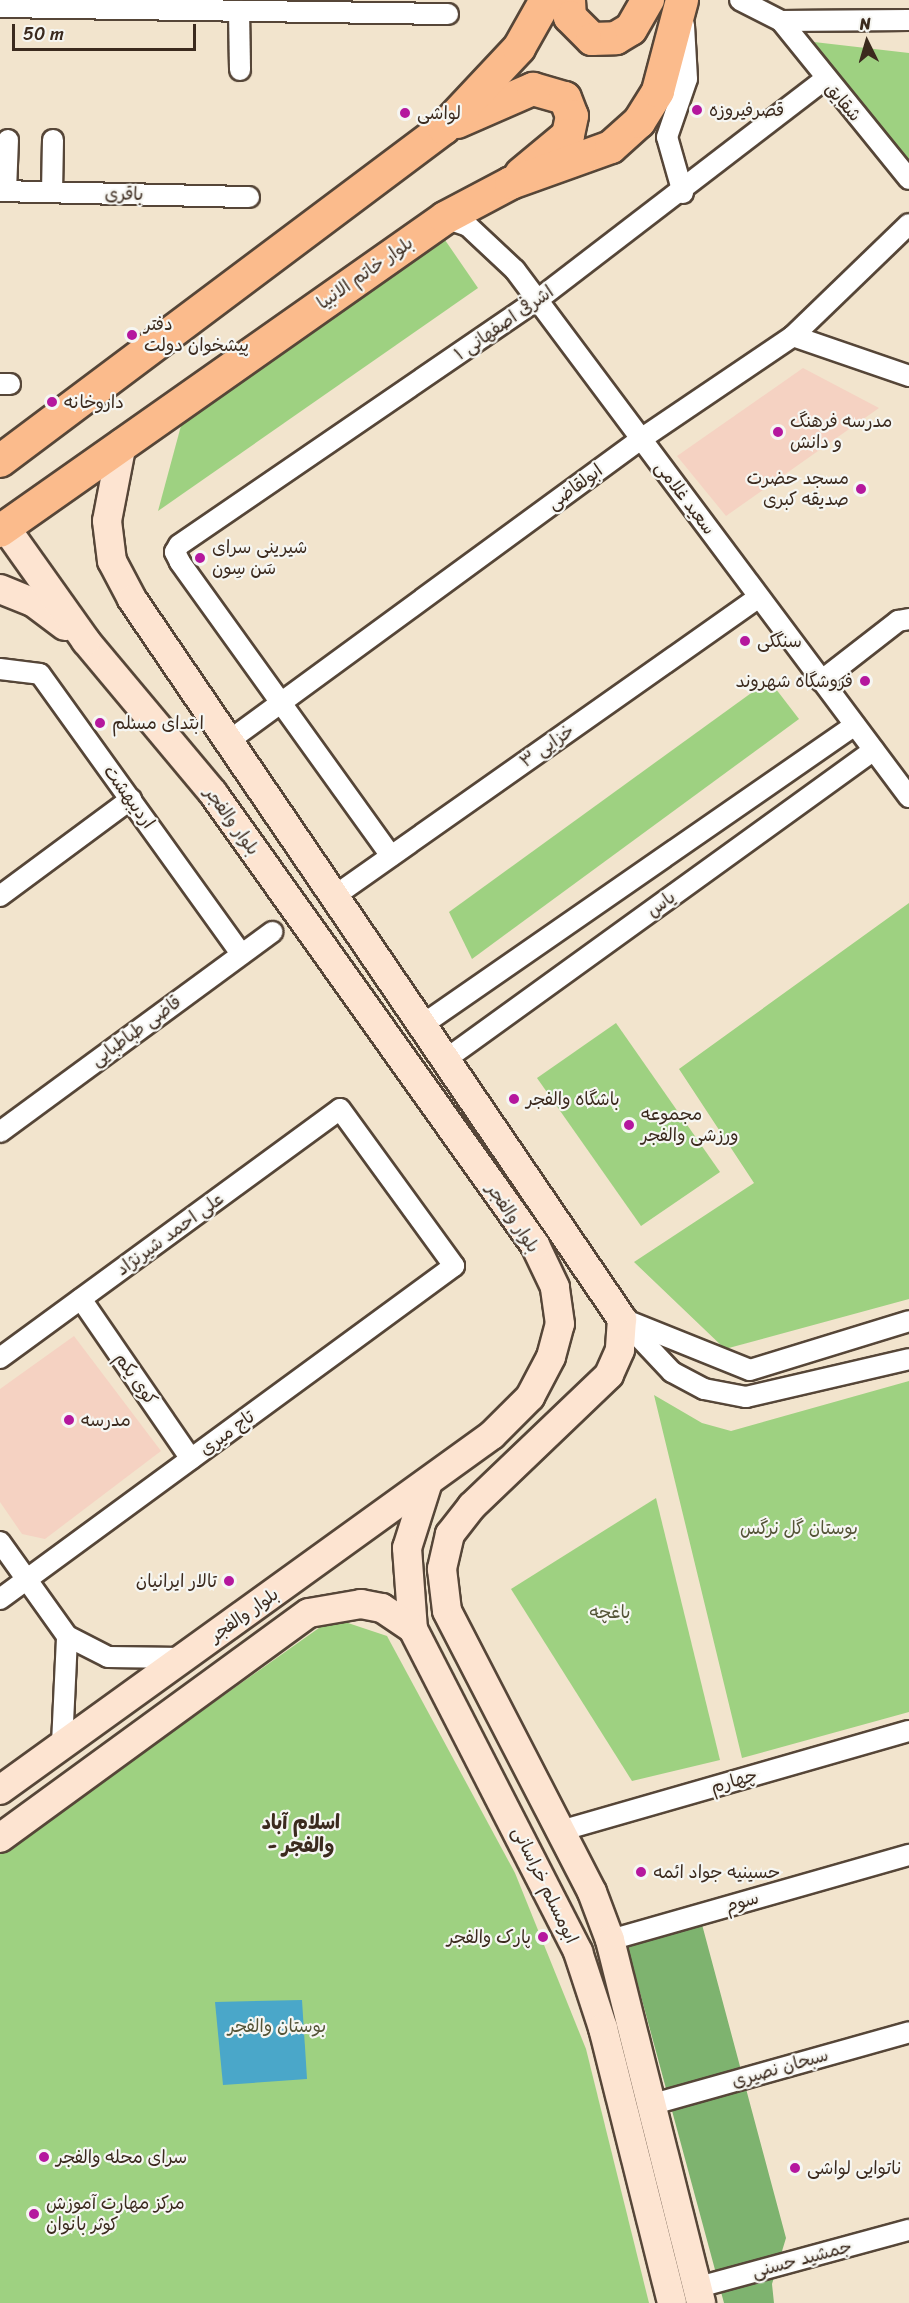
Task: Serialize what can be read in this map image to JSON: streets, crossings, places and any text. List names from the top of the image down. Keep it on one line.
{"streets":{"main road":["بلوار خاتم الانبیا","بلوار والفجر","ابومسلم خراسانی"],"street":["شقایق","باقری","اشرفی اصفهانی ۱","ابولقاضی","سعید غلامی","خزایی ۳","اردیبهشت","یاس","قاضی طباطبایی","علی احمد شیرنژاد","کوی یکم","تاج میری","چهارم","سوم","سبحان نصیری","جمشید حسنی"]},"crossings":[["شقایق","اشرفی اصفهانی ۱"],["بلوار خاتم الانبیا","سعید غلامی"],["بلوار خاتم الانبیا","بلوار والفجر"],["اشرفی اصفهانی ۱","ابولقاضی"],["اشرفی اصفهانی ۱","سعید غلامی"],["ابولقاضی","سعید غلامی"],["ابولقاضی","بلوار والفجر"],["سعید غلامی","خزایی ۳"],["سعید غلامی","یاس"],["خزایی ۳","بلوار والفجر"],["اردیبهشت","قاضی طباطبایی"],["بلوار والفجر","یاس"],["بلوار والفجر","ابومسلم خراسانی"],["علی احمد شیرنژاد","کوی یکم"],["علی احمد شیرنژاد","تاج میری"],["کوی یکم","تاج میری"],["چهارم","ابومسلم خراسانی"],["ابومسلم خراسانی","سوم"],["ابومسلم خراسانی","سبحان نصیری"],["ابومسلم خراسانی","جمشید حسنی"]],"districts":["اسلام آباد - والفجر"],"parks":["بوستان گل نرگس","باغچه","بوستان والفجر"],"places":["قصرفیروزه","لواشی","دفتر پیشخوان دولت","داروخانه","مدرسه فرهنگ و دانش","مسجد حضرت صدیقه کبری","شیرینی سرای سَن سِون","سنگکی","فروشگاه شهروند","ابتدای مسلم","باشگاه والفجر","مجموعه ورزشی والفجر","مدرسه","تالار ایرانیان","حسینیه جواد ائمه","پارک والفجر","سرای محله والفجر","ناتوایی لواشی","مرکز مهارت آموزش کوثر بانوان"],"scale_bar":"50 m","north":"top"}
